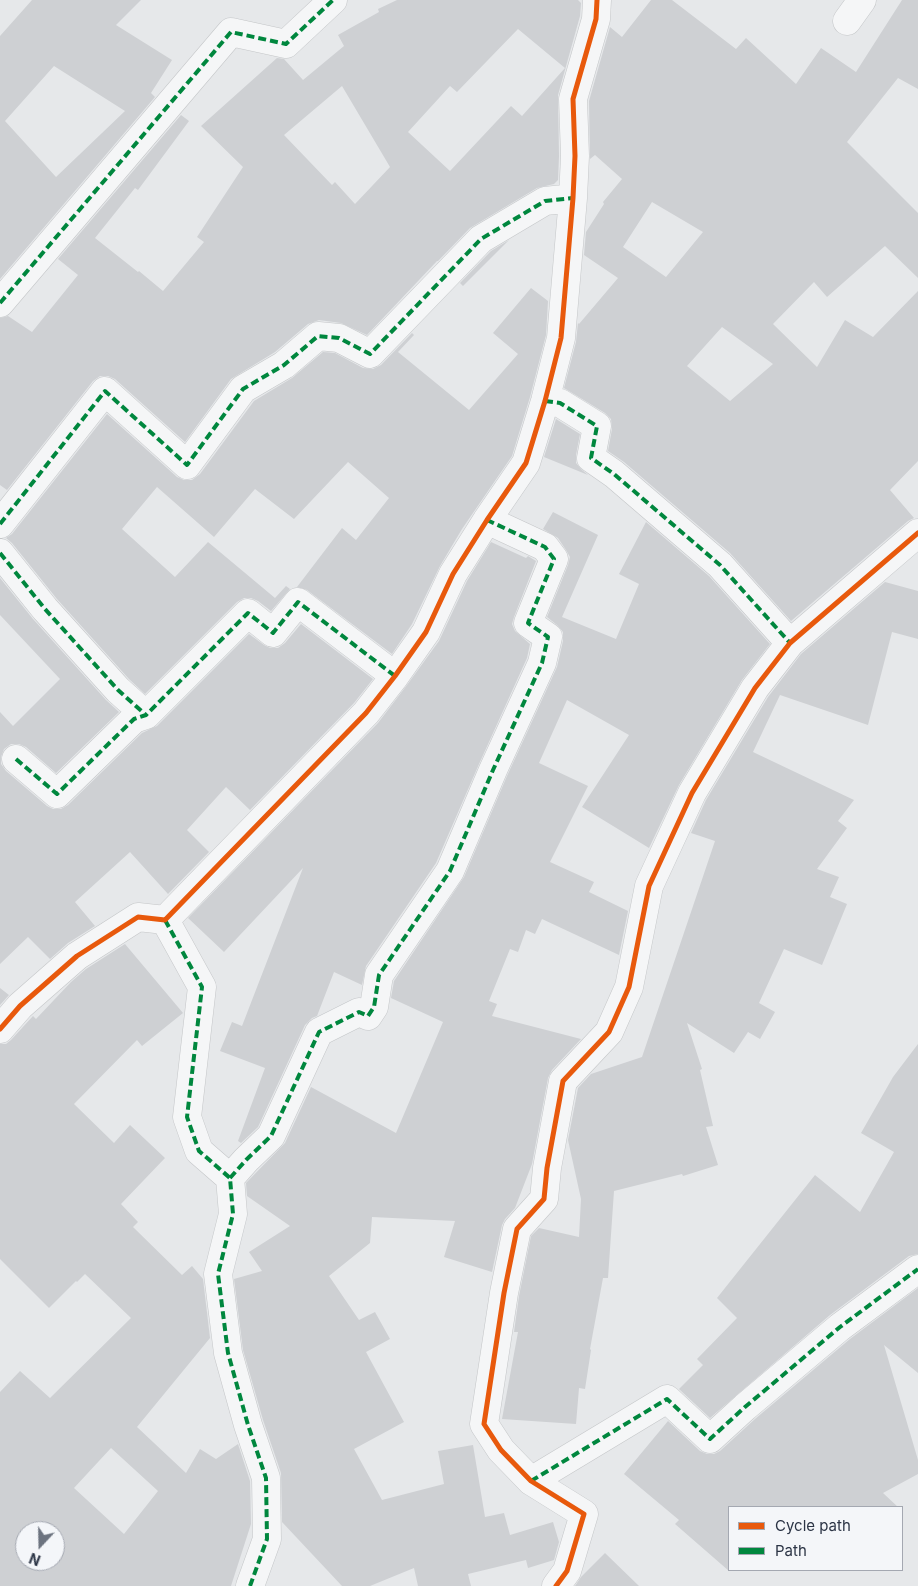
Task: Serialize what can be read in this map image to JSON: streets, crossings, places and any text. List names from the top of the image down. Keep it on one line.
{"legend":["Cycle path","Path"],"north":"bottom"}
